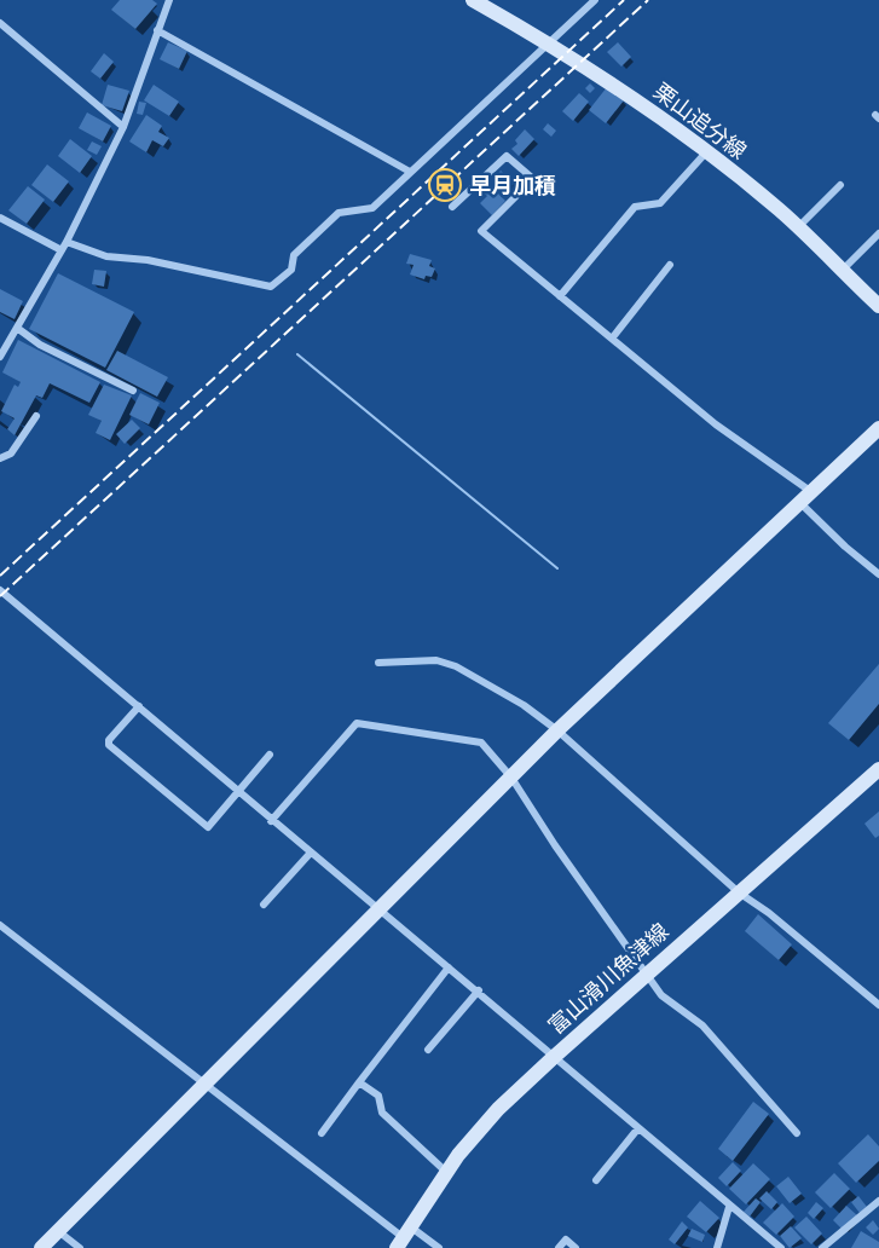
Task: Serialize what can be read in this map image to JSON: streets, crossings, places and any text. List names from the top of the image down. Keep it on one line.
{"streets":{"street":["栗山追分線","富山滑川魚津線"]},"places":{"station":["早月加積"]}}
